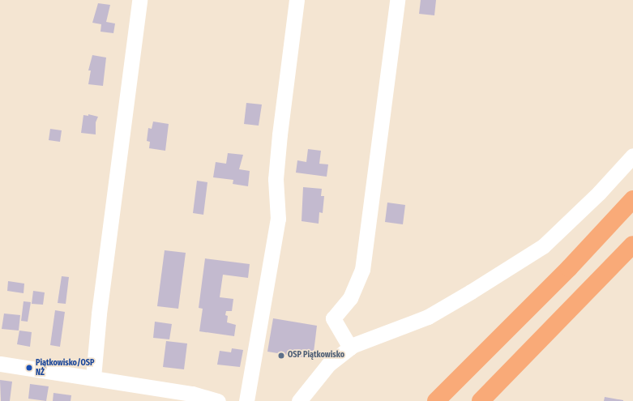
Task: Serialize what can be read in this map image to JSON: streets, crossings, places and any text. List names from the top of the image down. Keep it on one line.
{"places":["OSP Piątkowisko","Piątkowisko/OSP NŻ"]}
